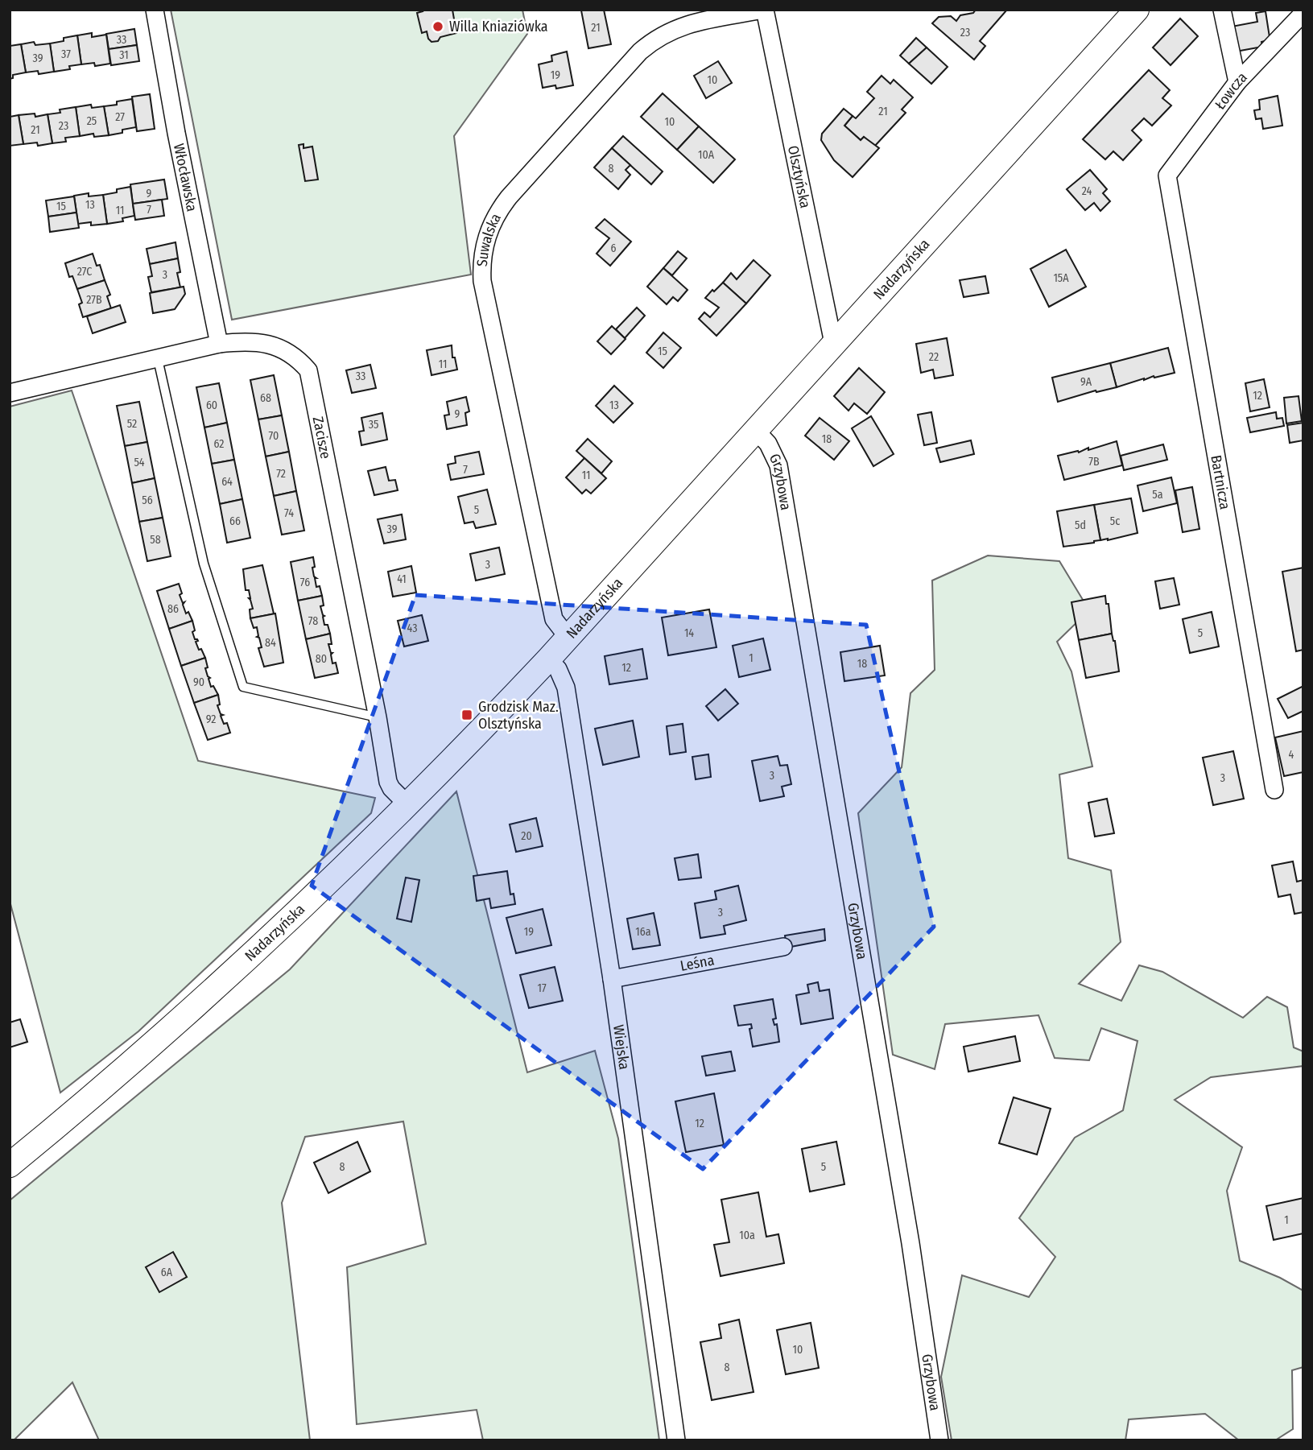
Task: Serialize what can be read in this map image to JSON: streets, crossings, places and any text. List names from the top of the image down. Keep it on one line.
{"streets":{"street":["Łowcza","Olsztyńska","Włocławska","Suwalska","Nadarzyńska","Zacisze","Grzybowa","Bartnicza","Leśna","Wiejska"]},"crossings":[["Łowcza","Bartnicza"],["Olsztyńska","Suwalska"],["Olsztyńska","Nadarzyńska"],["Włocławska","Zacisze"],["Suwalska","Nadarzyńska"],["Nadarzyńska","Zacisze"],["Nadarzyńska","Grzybowa"],["Nadarzyńska","Wiejska"],["Leśna","Wiejska"]],"places":{"other":["Willa Kniaziówka"],"transit":["Grodzisk Maz. Olsztyńska"]},"house_numbers":["21","23","33","37","31","39","19","10","21","27","25","10","23","21","10A","8","24","9","13","15","7","11","6","27C","3","15A","27B","15","22","11","33","9A","12","68","60","13","9","52","35","70","18","62","7B","54","7","72","11","64","5a","56","5","74","66","5c","5d","39","58","3","41","76","86","78","43","14","5","84","1","80","18","12","90","92","4","3","3","20","3","19","16a","17","12","8","5","1","10a","6A","10","8"]}
